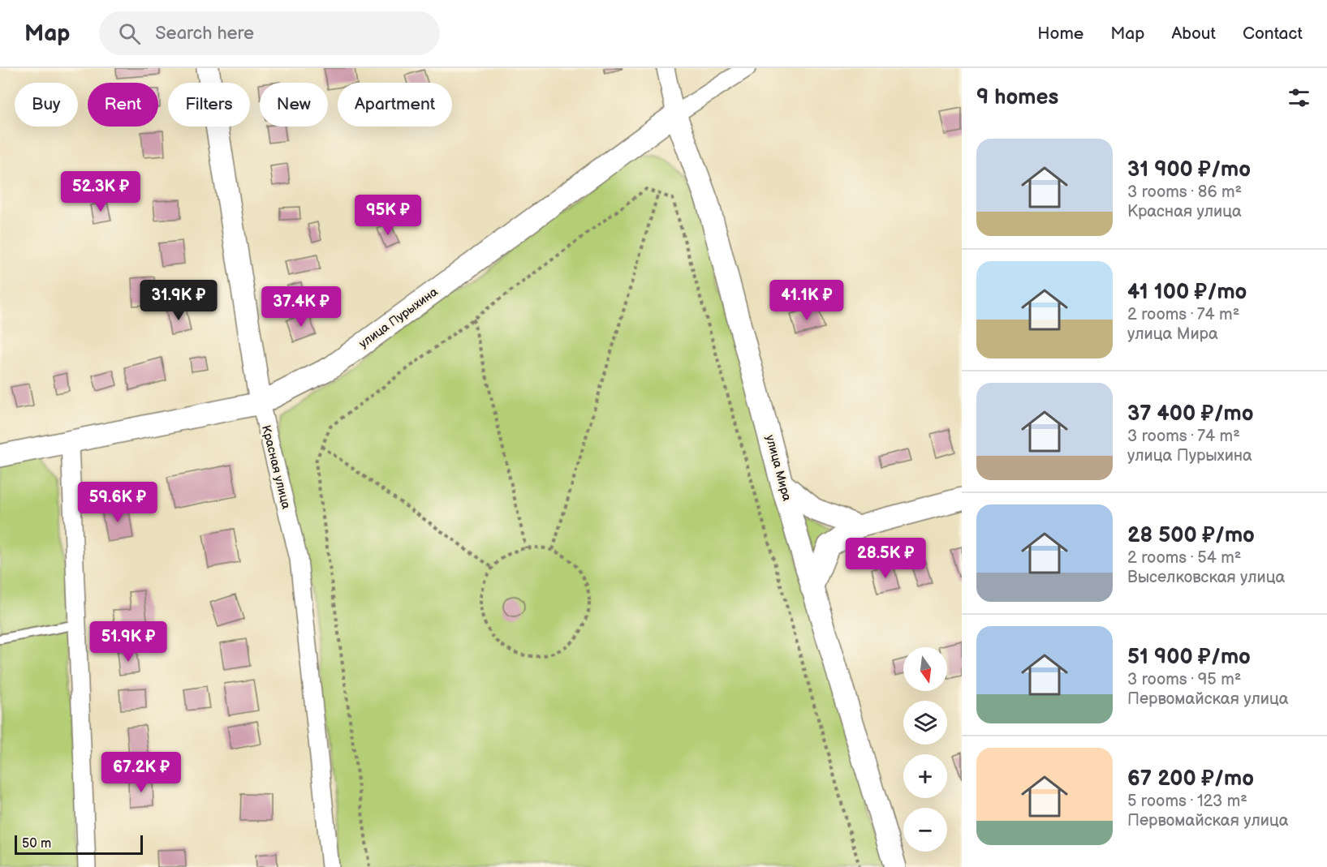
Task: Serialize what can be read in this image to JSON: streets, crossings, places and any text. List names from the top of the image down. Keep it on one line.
{"streets":{"street":["улица Пурыхина","Красная улица","улица Мира"]},"crossings":[["улица Пурыхина","Красная улица"],["улица Пурыхина","улица Мира"]],"scale_bar":"50 m","north":"bottom","page":{"header":"Map","search":"Search here","nav":["Home","Map","About","Contact"],"heading":"9 homes","chip":["Buy","Rent","Filters","New","Apartment"],"list":[{"name":"31 900 ₽/mo","note":"3 rooms · 86 m² · Красная улица"},{"name":"41 100 ₽/mo","note":"2 rooms · 74 m² · улица Мира"},{"name":"37 400 ₽/mo","note":"3 rooms · 74 m² · улица Пурыхина"},{"name":"28 500 ₽/mo","note":"2 rooms · 54 m² · Выселковская улица"},{"name":"51 900 ₽/mo","note":"3 rooms · 95 m² · Первомайская улица"},{"name":"67 200 ₽/mo","note":"5 rooms · 123 m² · Первомайская улица"}],"price":["52.3K ₽","95K ₽","31.9K ₽","41.1K ₽","37.4K ₽","59.6K ₽","28.5K ₽","51.9K ₽","67.2K ₽"],"map_buttons":["+","−"],"scale":"50 m"}}
